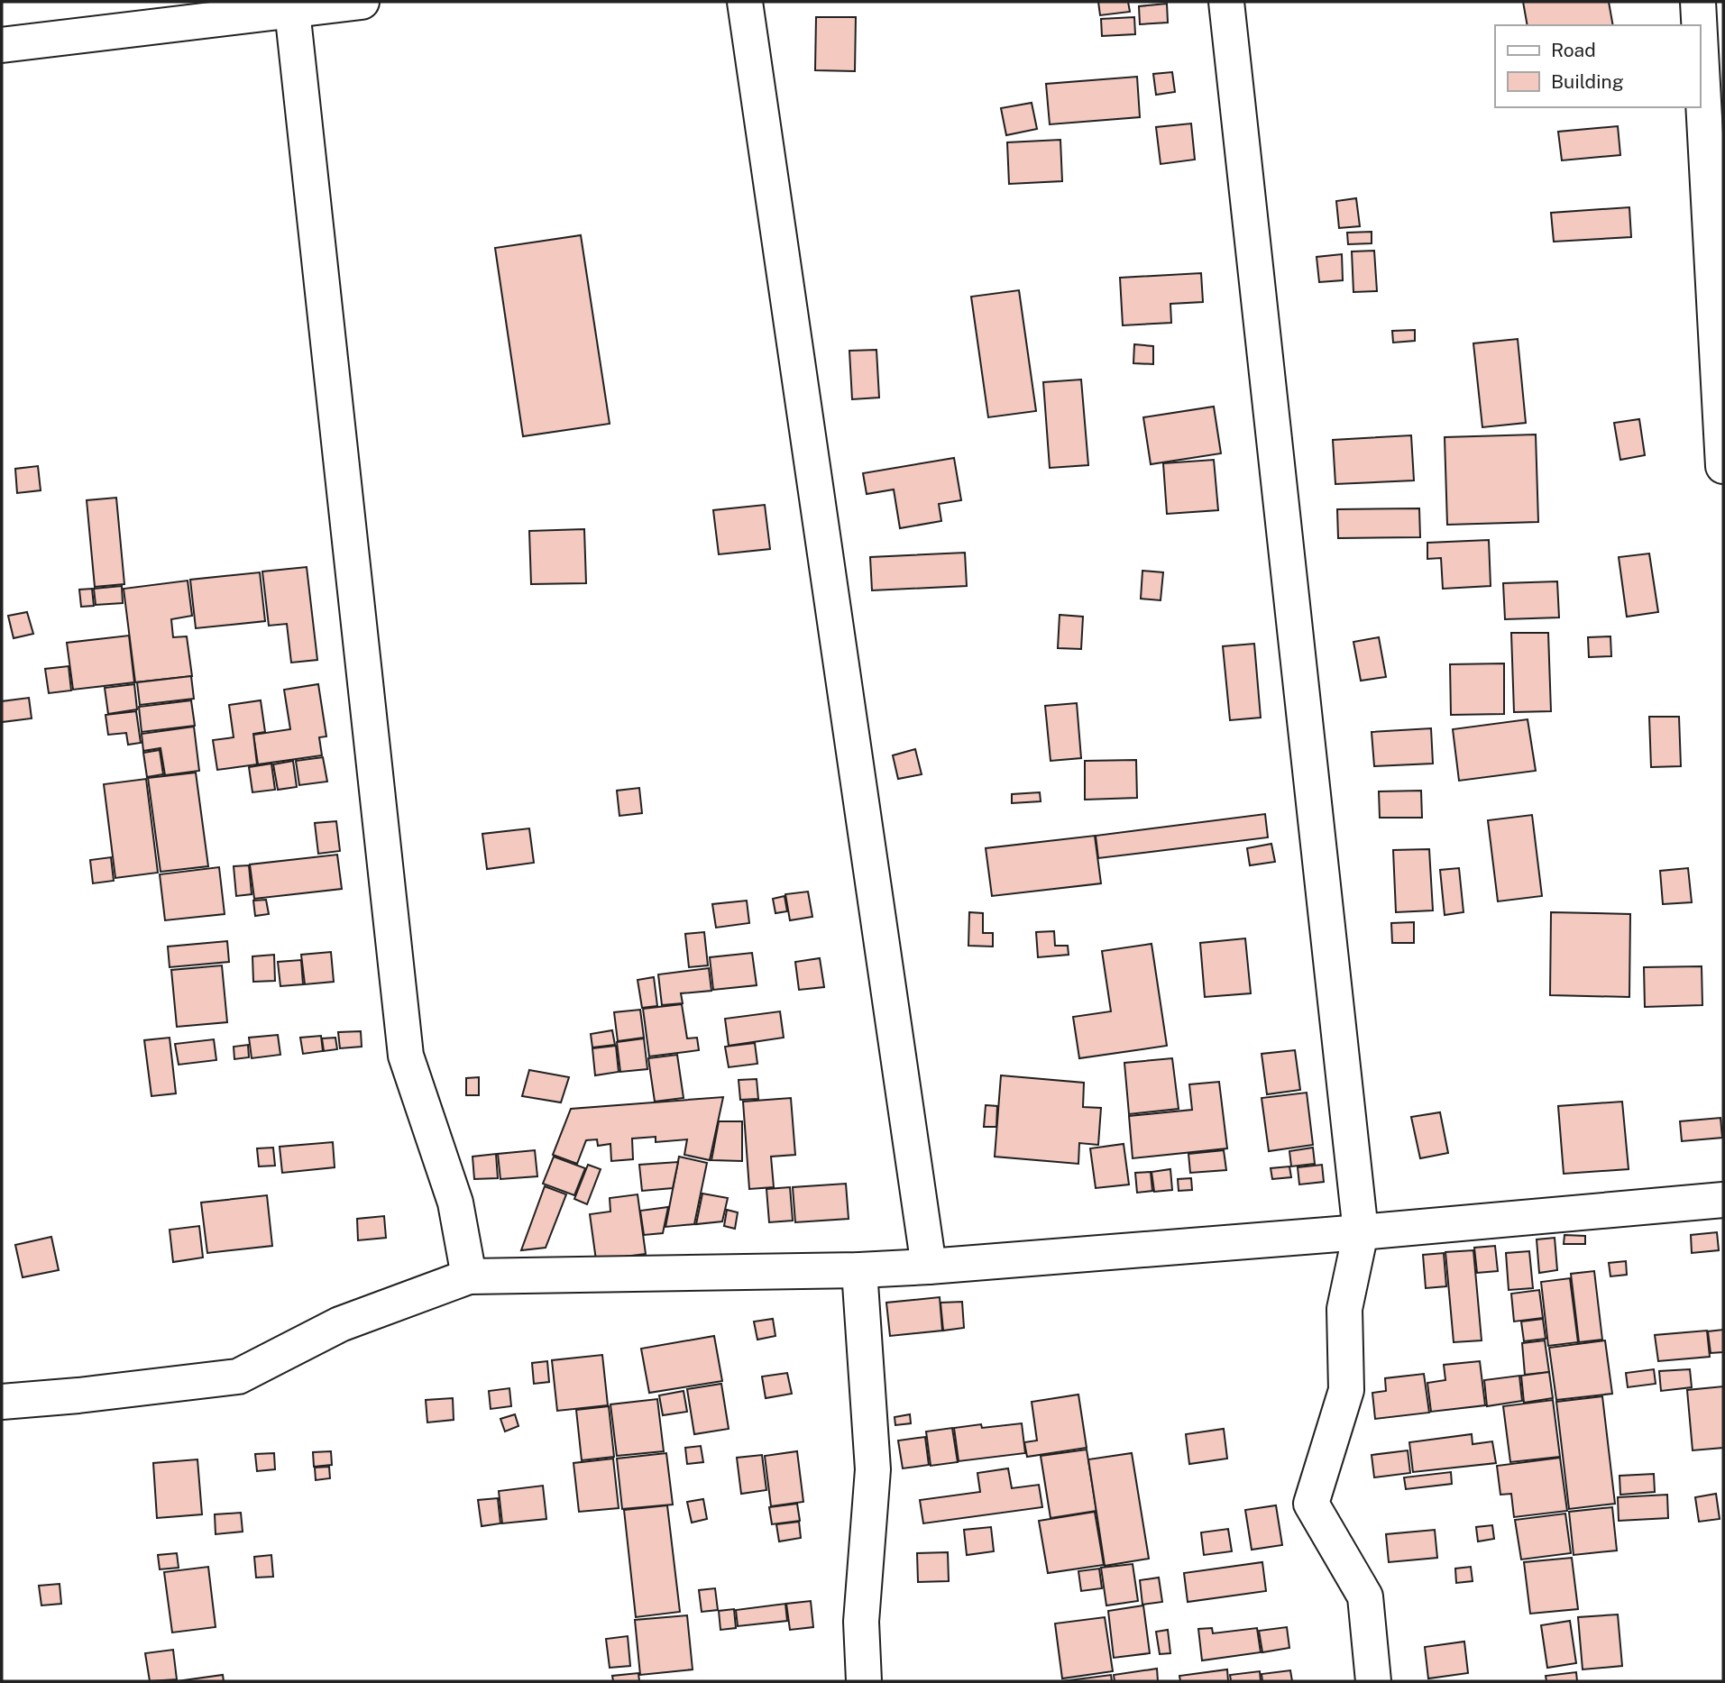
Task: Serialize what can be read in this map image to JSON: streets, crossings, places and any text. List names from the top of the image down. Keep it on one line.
{"legend":["Road","Building"]}
